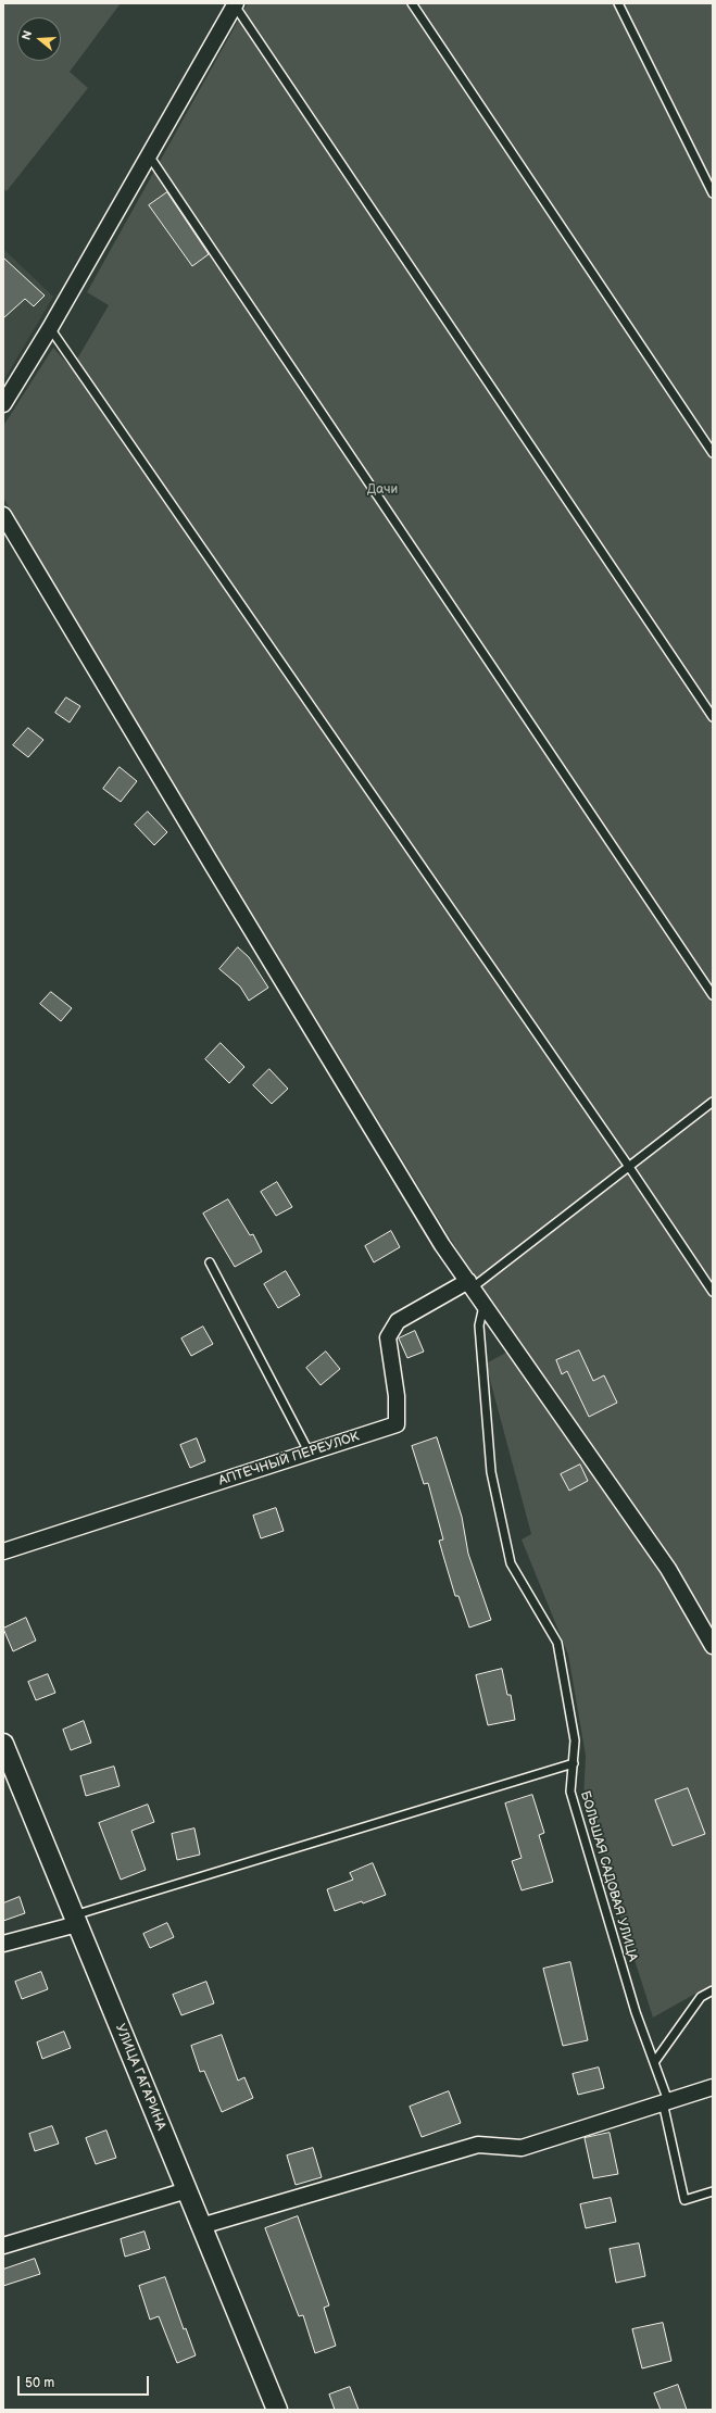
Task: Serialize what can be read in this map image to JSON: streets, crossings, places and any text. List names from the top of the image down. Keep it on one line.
{"streets":{"street":["АПТЕЧНЫЙ ПЕРЕУЛОК","УЛИЦА ГАГАРИНА"],"lane":["БОЛЬШАЯ САДОВАЯ УЛИЦА"]},"parks":["Дачи"],"scale_bar":"50 m","north":"left"}
